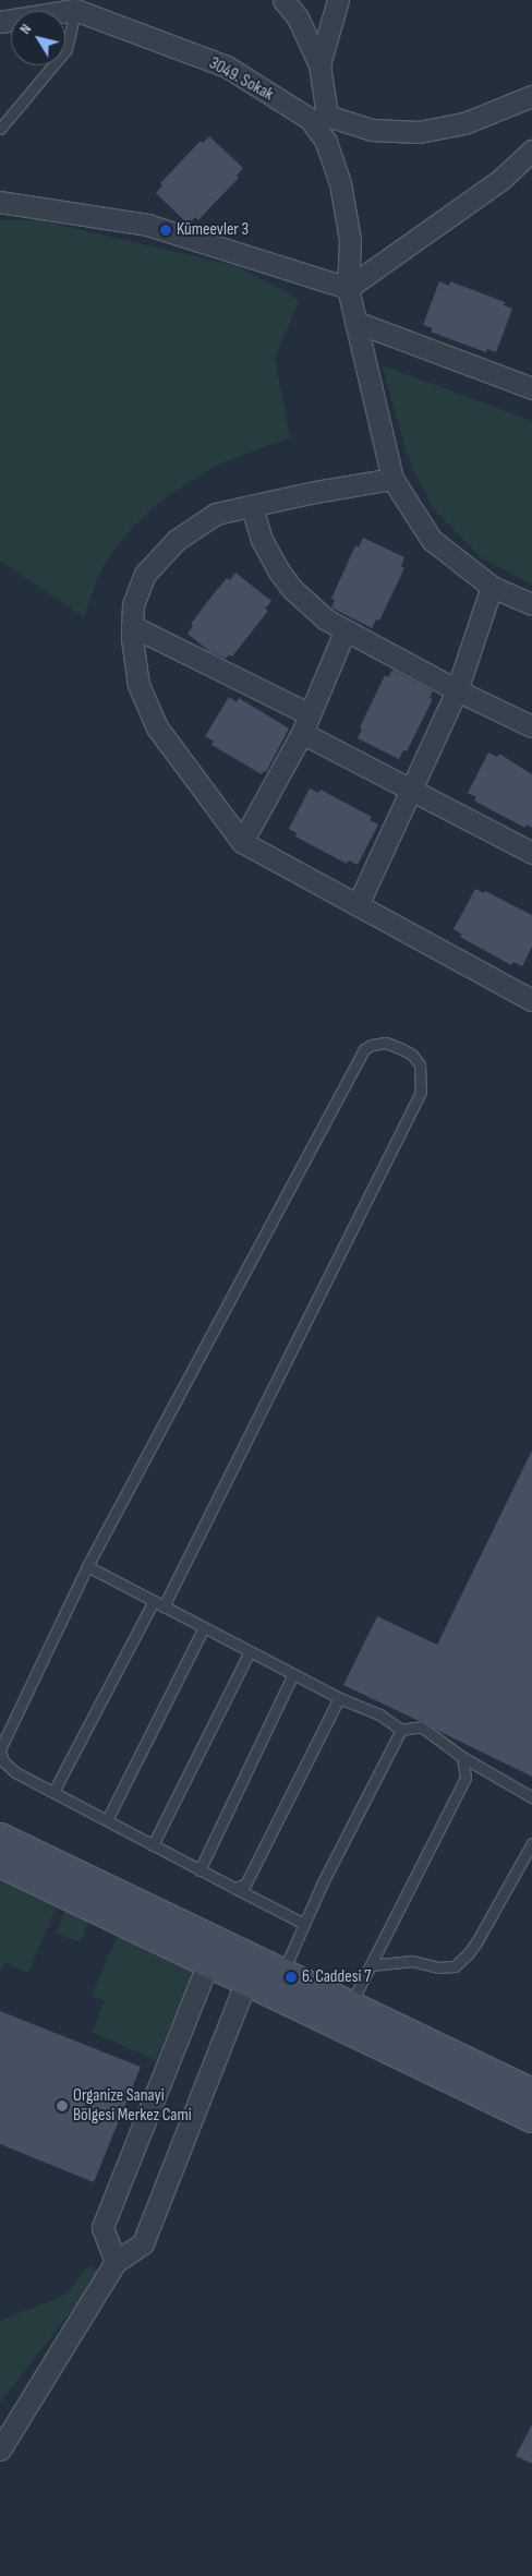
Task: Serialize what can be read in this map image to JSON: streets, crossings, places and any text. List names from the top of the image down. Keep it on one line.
{"streets":{"street":["3049. Sokak"]},"places":["Kümeevler 3","6. Caddesi 7","Organize Sanayi Bölgesi Merkez Cami"],"north":"top left"}
